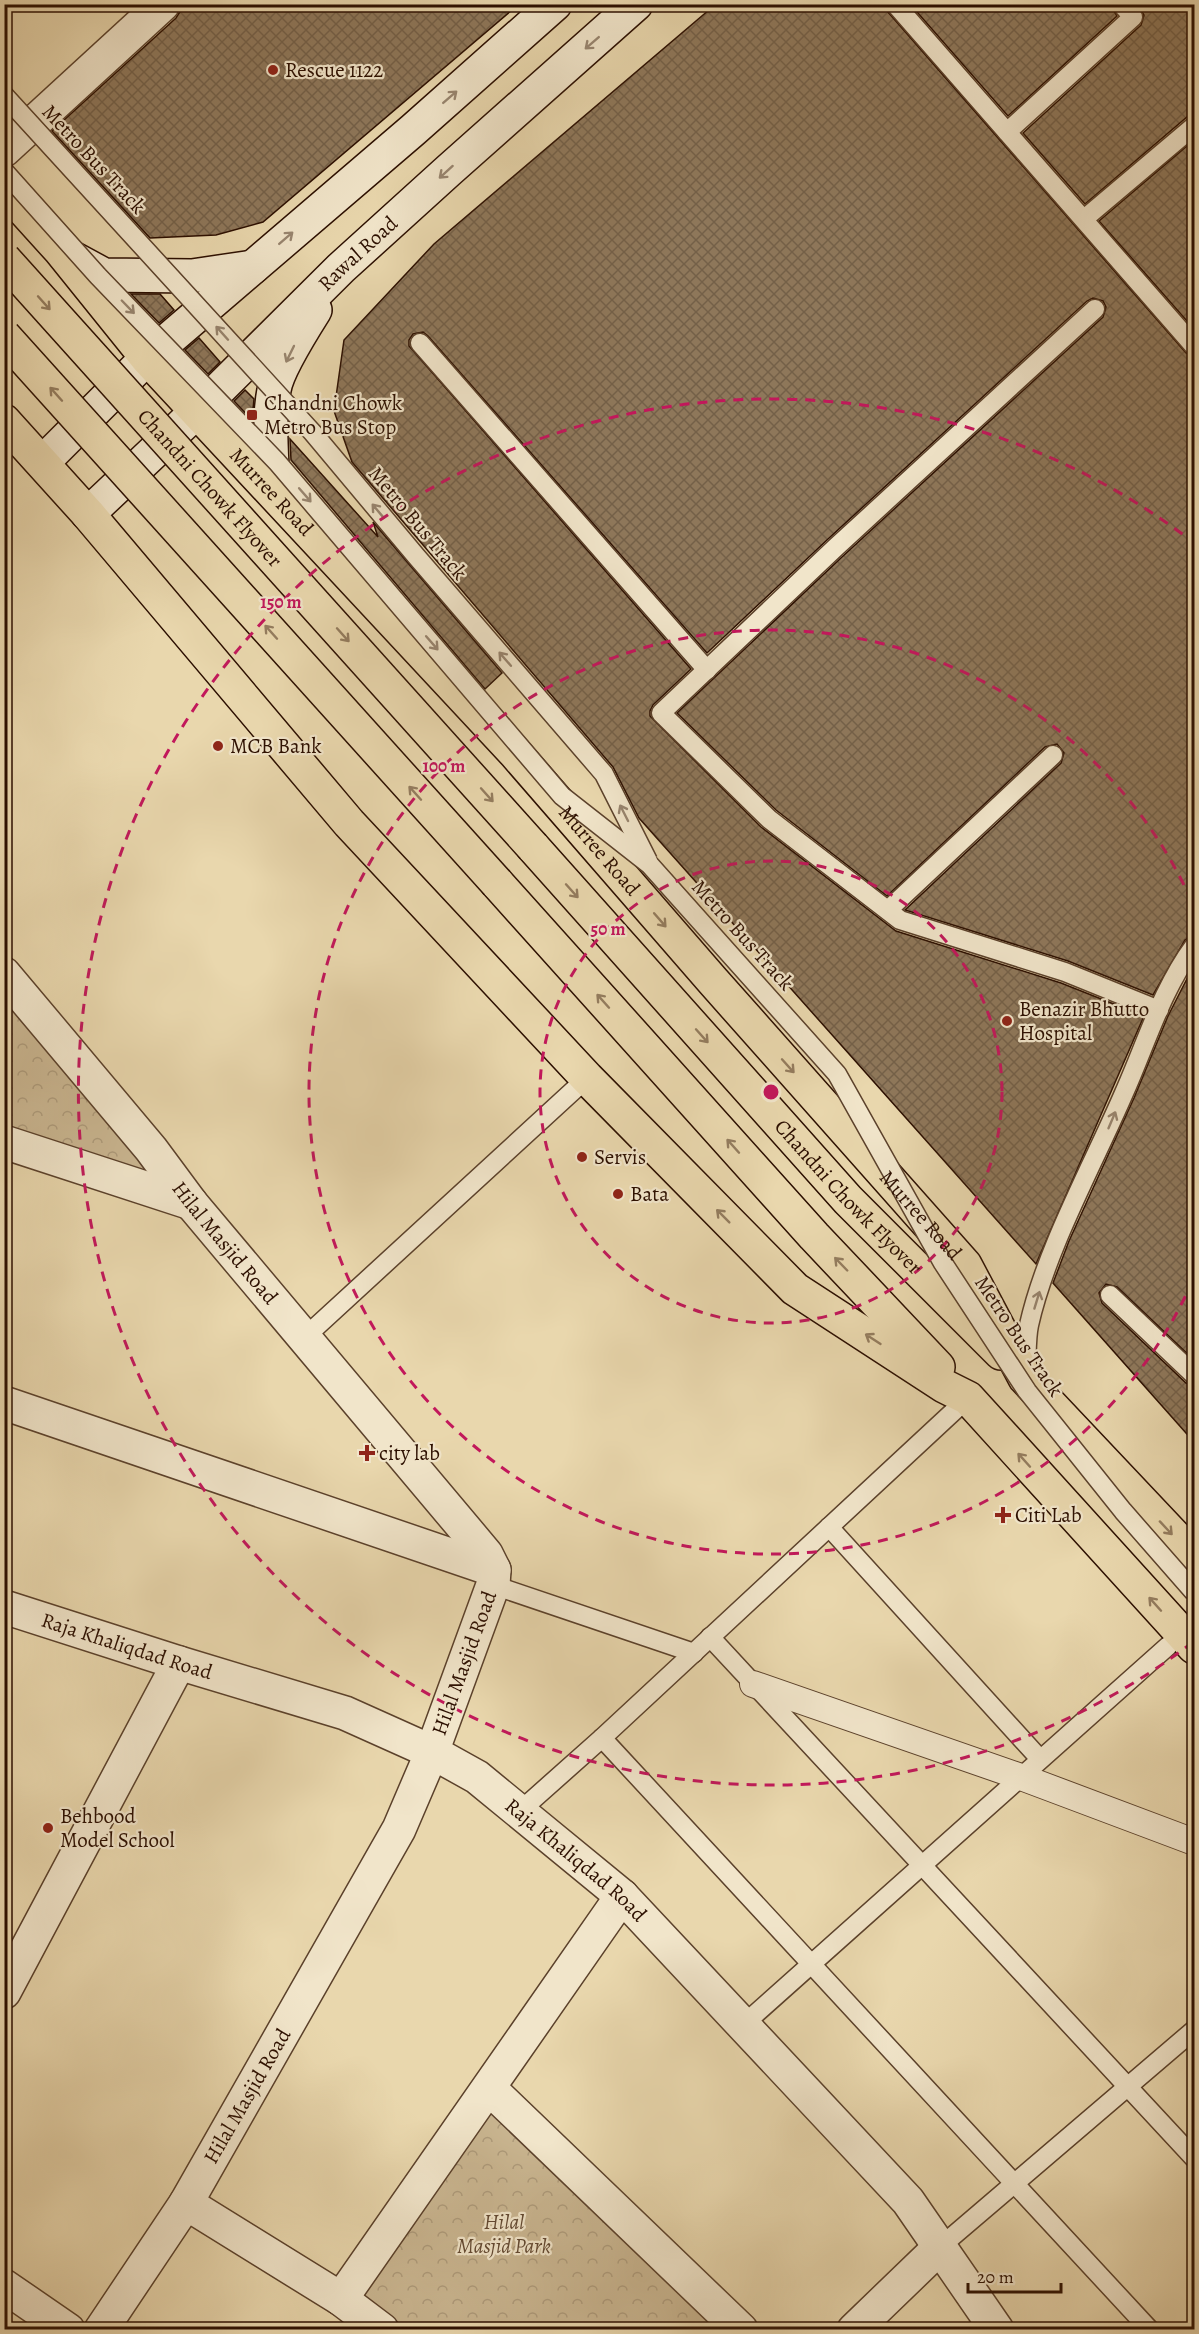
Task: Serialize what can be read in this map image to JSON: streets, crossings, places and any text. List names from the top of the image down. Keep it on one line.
{"streets":{"main road":["Chandni Chowk Flyover","Murree Road"],"street":["Rawal Road","Hilal Masjid Road","Raja Khaliqdad Road"],"lane":["Metro Bus Track"]},"crossings":[["Rawal Road","Murree Road"],["Chandni Chowk Flyover","Murree Road"],["Hilal Masjid Road","Raja Khaliqdad Road"]],"parks":["Hilal Masjid Park"],"places":{"other":["Rescue 1122","MCB Bank","Benazir Bhutto Hospital","Servis","Bata","Behbood Model School"],"transit":["Chandni Chowk Metro Bus Stop"],"health":["city lab","Citi Lab"]},"scale_bar":"20 m","rings":["150 m","100 m","50 m"]}
